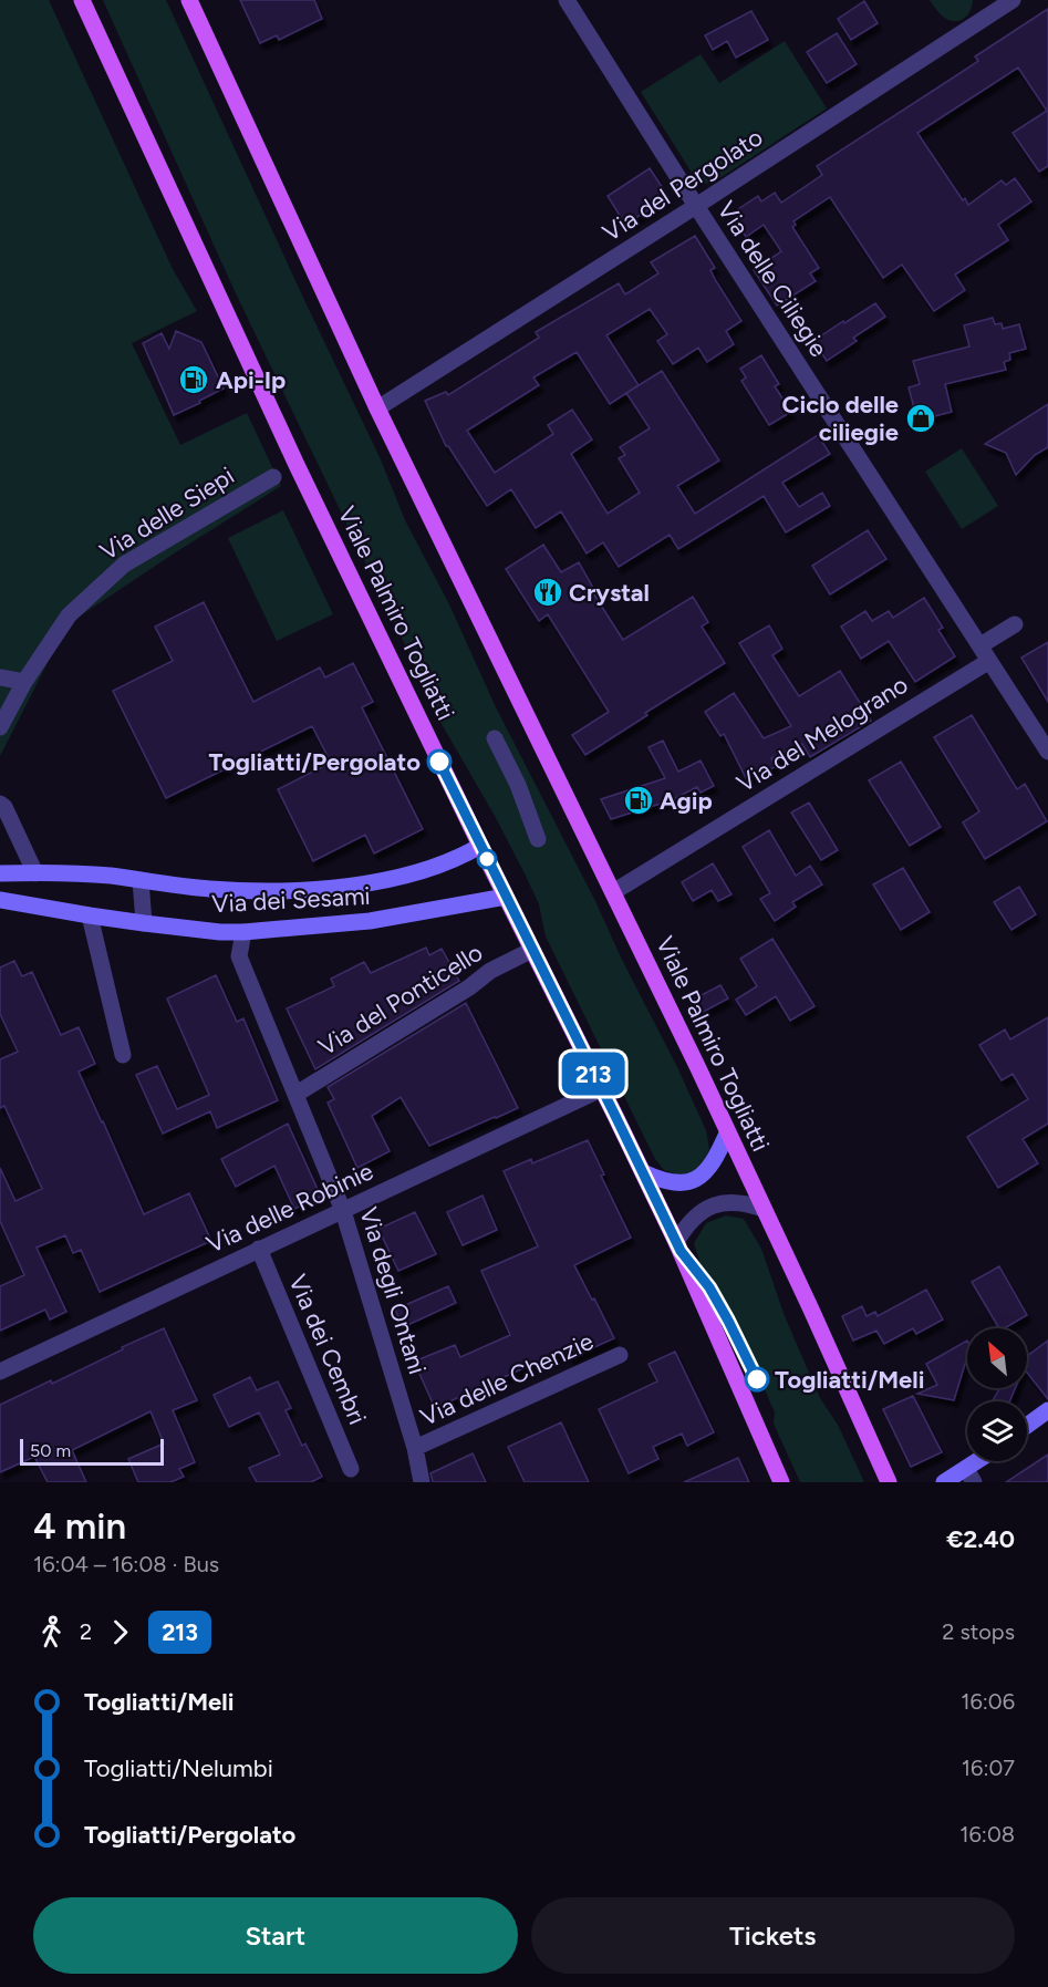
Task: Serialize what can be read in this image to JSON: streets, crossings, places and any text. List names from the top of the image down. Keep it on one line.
{"streets":{"main road":["Viale Palmiro Togliatti"],"street":["Via del Pergolato","Via delle Ciliegie","Via delle Siepi","Via del Melograno","Via dei Sesami","Via del Ponticello","Via delle Robinie","Via degli Ontani","Via dei Cembri","Via delle Chenzie"]},"crossings":[["Via del Pergolato","Via delle Ciliegie"],["Via del Pergolato","Viale Palmiro Togliatti"],["Via delle Ciliegie","Via del Melograno"],["Viale Palmiro Togliatti","Via del Melograno"],["Viale Palmiro Togliatti","Via dei Sesami"],["Viale Palmiro Togliatti","Via del Ponticello"],["Viale Palmiro Togliatti","Via delle Robinie"],["Via dei Sesami","Via degli Ontani"],["Via del Ponticello","Via degli Ontani"],["Via delle Robinie","Via degli Ontani"],["Via delle Robinie","Via dei Cembri"],["Via degli Ontani","Via delle Chenzie"]],"places":{"fuel station":["Api-Ip","Agip"],"shop":["Ciclo delle ciliegie"],"restaurant":["Crystal"],"other":["Togliatti/Pergolato","Togliatti/Meli"]},"lines":["bus line 213"],"scale_bar":"50 m","north":"top left","page":{"on_map":"213","scale":"50 m","heading":["4 min","16:04 – 16:08 · Bus","€2.40"],"legs":["2","213","2 stops"],"list":[{"name":"Togliatti/Meli","value":"16:06"},{"name":"Togliatti/Nelumbi","value":"16:07"},{"name":"Togliatti/Pergolato","value":"16:08"}],"buttons":["Start","Tickets"]}}
